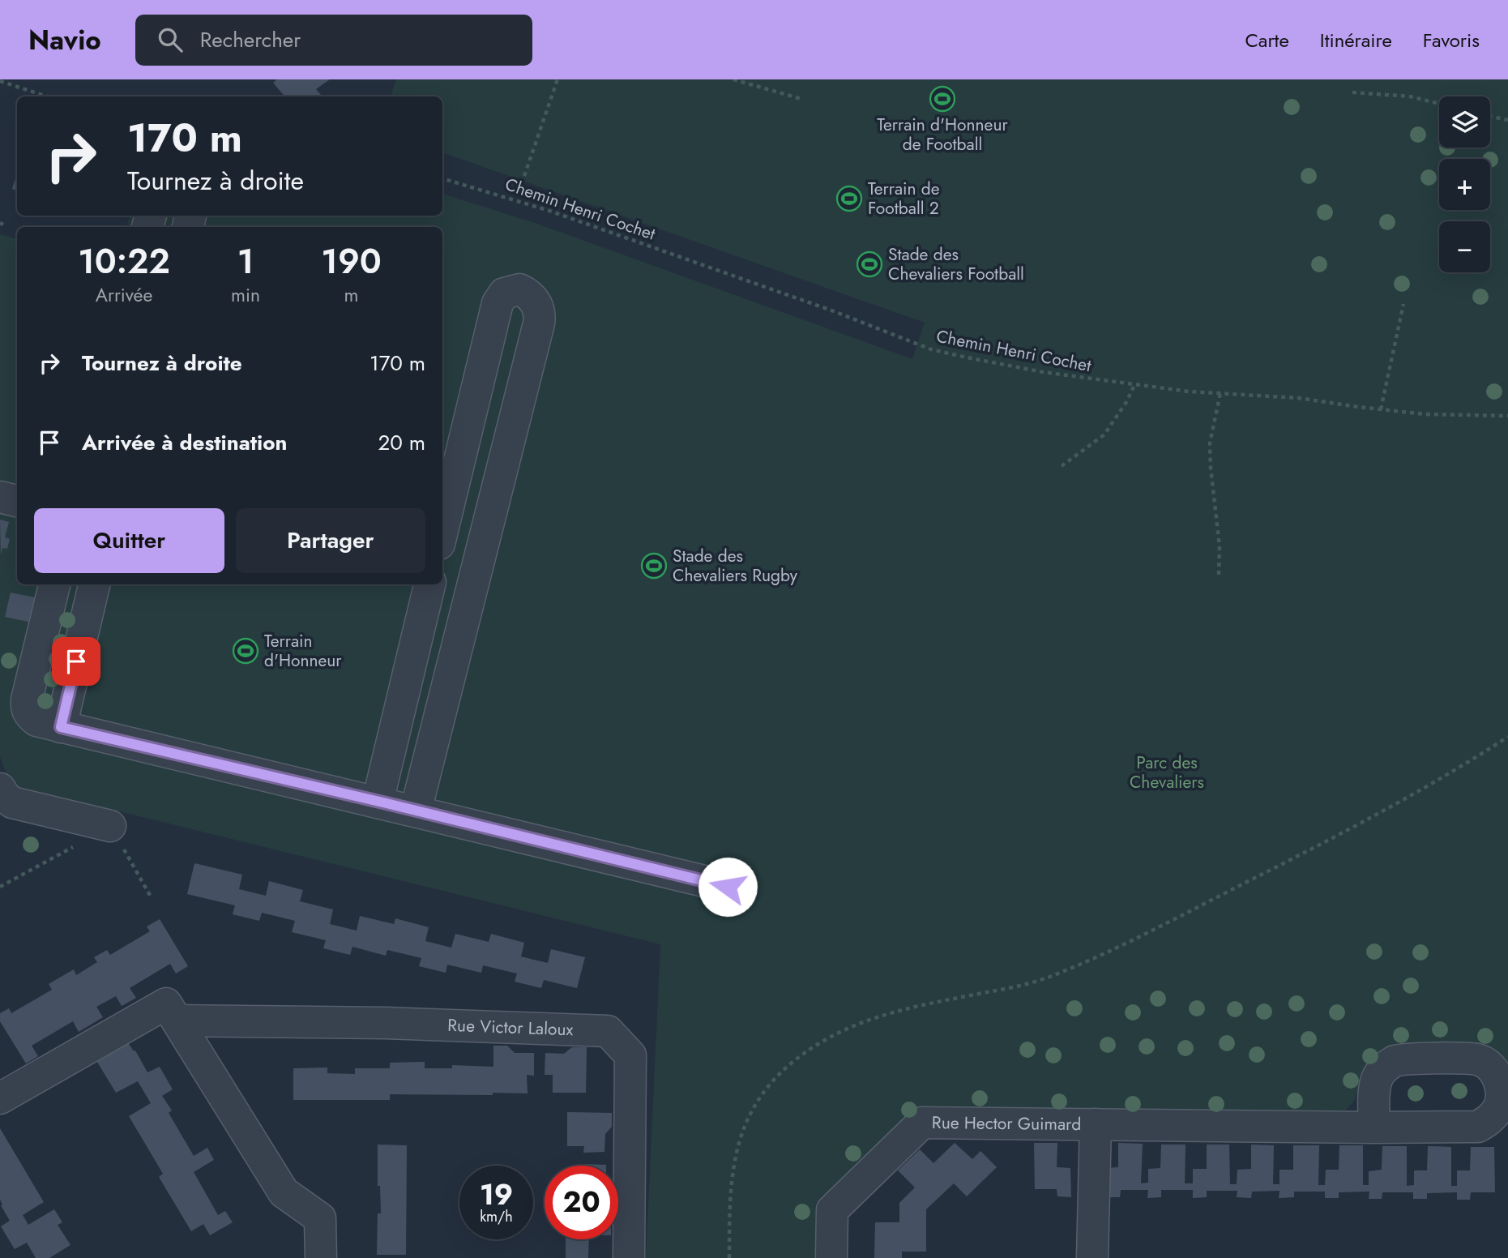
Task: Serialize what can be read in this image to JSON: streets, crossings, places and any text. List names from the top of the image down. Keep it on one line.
{"streets":{"street":["Rue Victor Laloux","Rue Hector Guimard"],"path":["Chemin Henri Cochet"]},"parks":["Parc des Chevaliers"],"places":{"sports":["Terrain d'Honneur de Football","Terrain de Football 2","Stade des Chevaliers Football","Stade des Chevaliers Rugby","Terrain d'Honneur"]},"page":{"header":"Navio","search":"Rechercher","nav":["Carte","Itinéraire","Favoris"],"map_buttons":["+","−"],"turn":["170 m","Tournez à droite"],"eta":["10:22","Arrivée","1","min","190","m"],"list":[{"name":"Tournez à droite","value":"170 m"},{"name":"Arrivée à destination","value":"20 m"}],"buttons":["Quitter","Partager"],"speed":"19 km/h","limit":"20"}}
